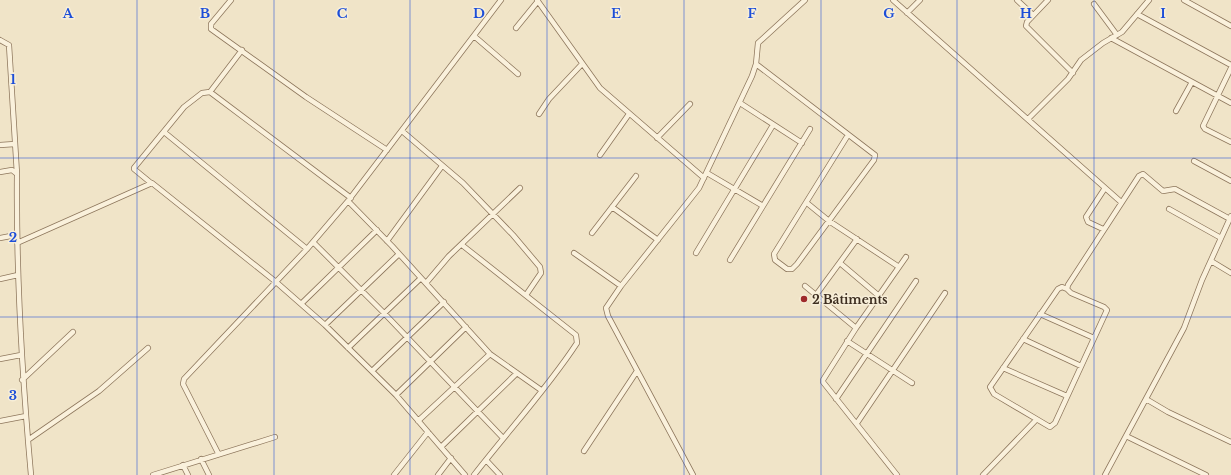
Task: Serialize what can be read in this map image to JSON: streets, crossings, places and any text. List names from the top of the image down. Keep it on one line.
{"places":["2 Bâtiments"],"grid":{"columns":["A","B","C","D","E","F","G","H","I"],"rows":["1","2","3"]}}
